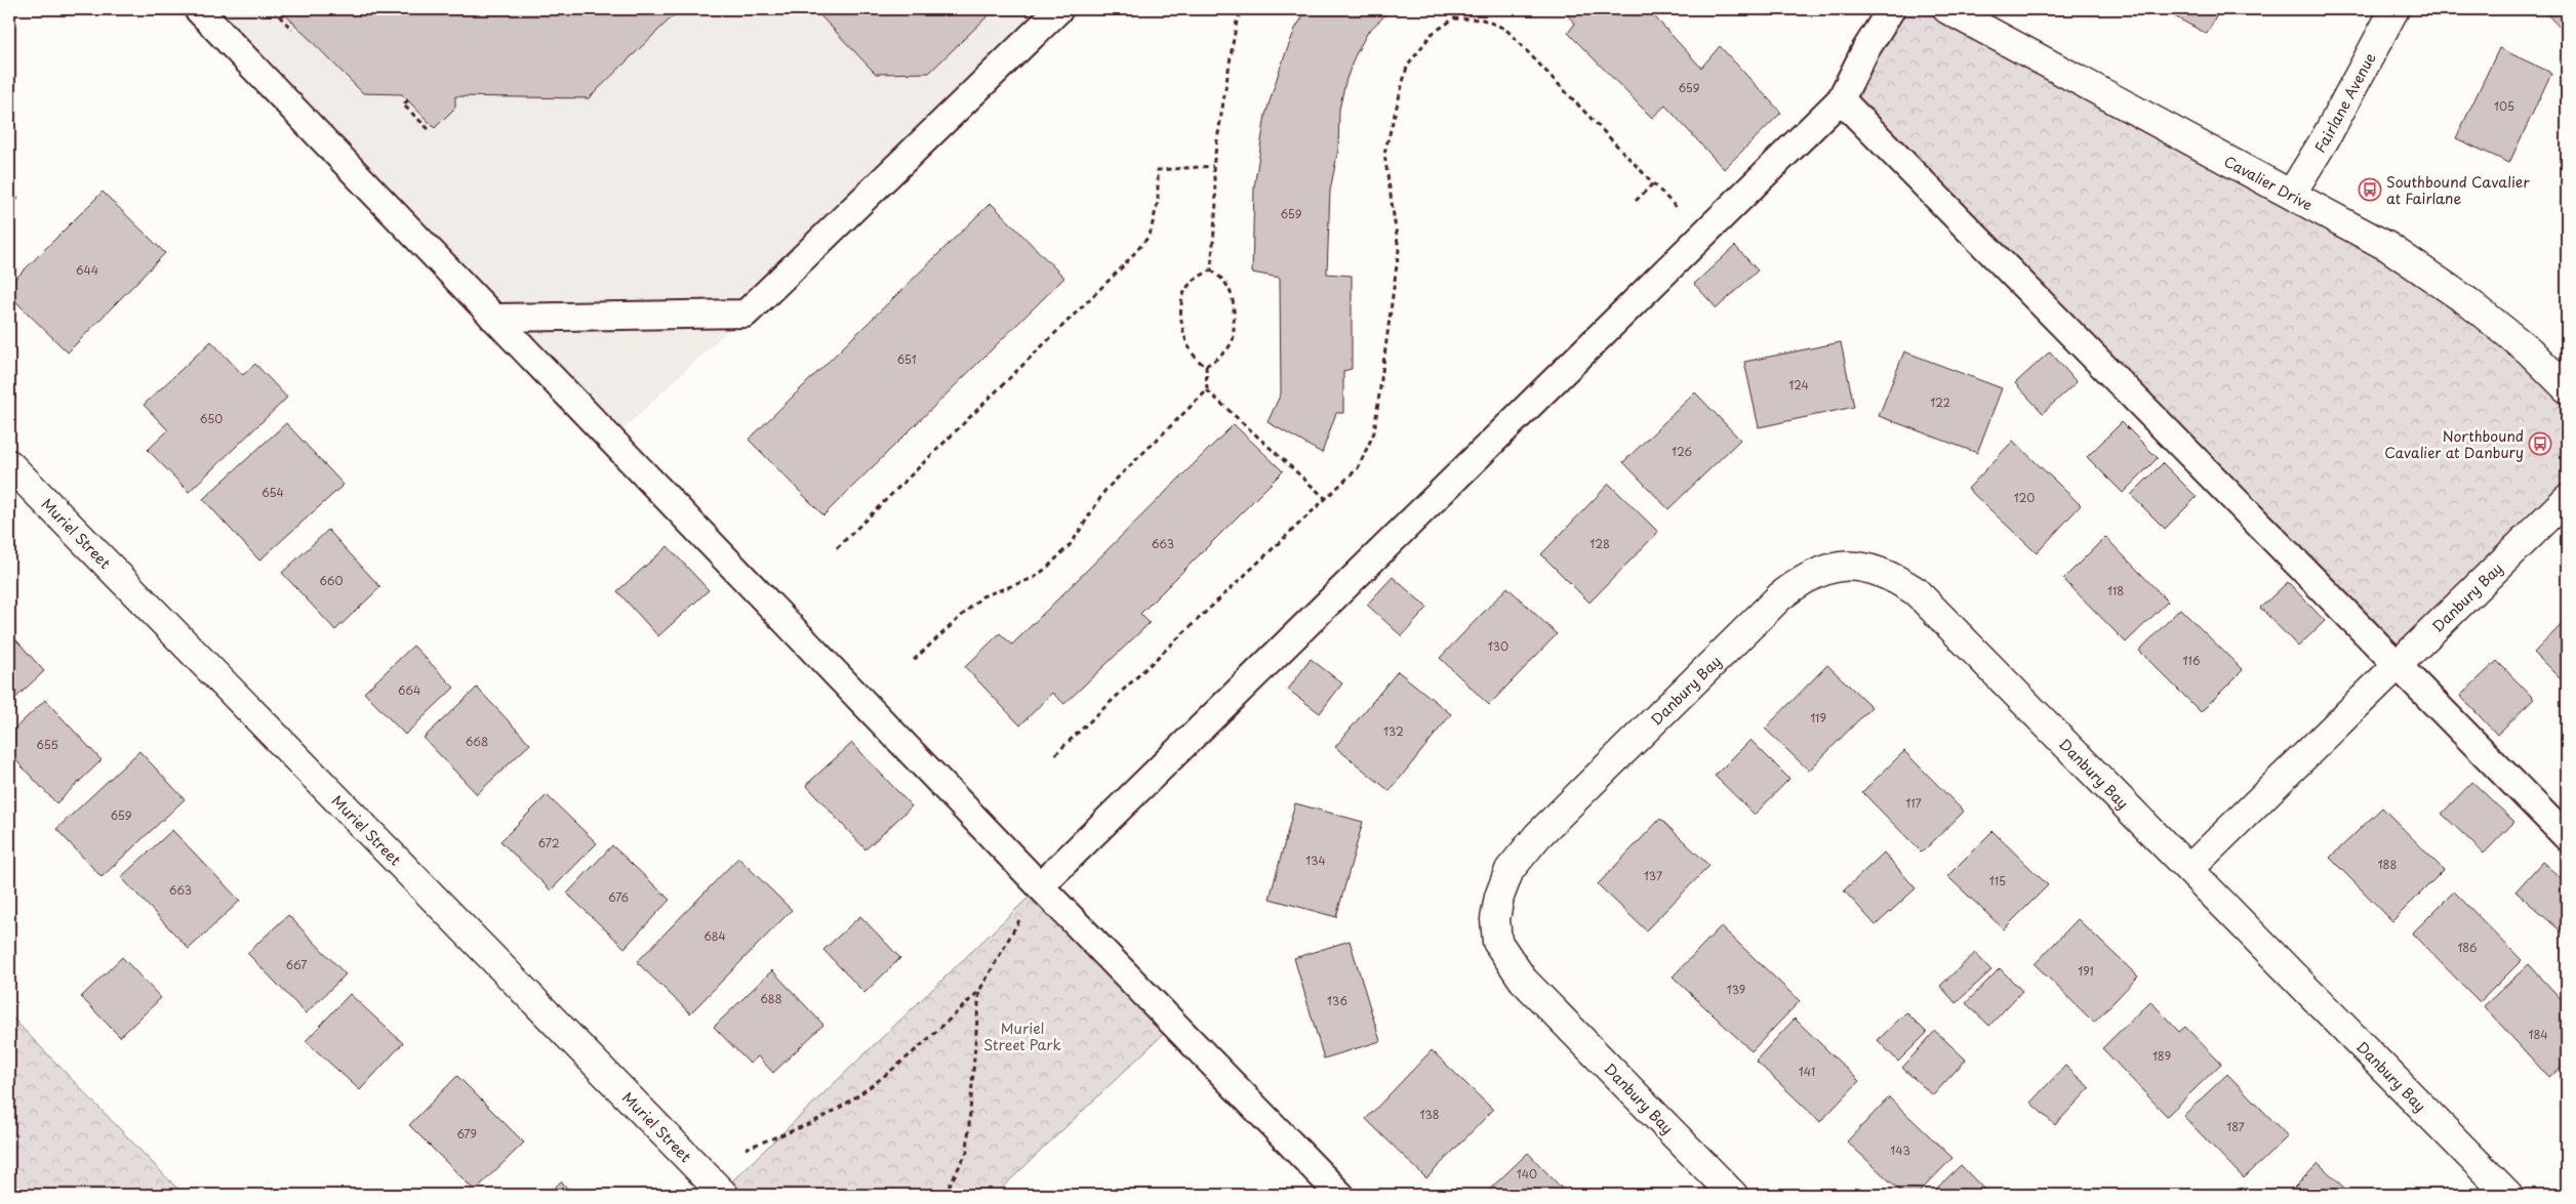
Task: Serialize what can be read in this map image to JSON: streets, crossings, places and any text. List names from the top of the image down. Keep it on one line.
{"streets":{"street":["Fairlane Avenue","Cavalier Drive","Muriel Street","Danbury Bay"]},"crossings":[["Fairlane Avenue","Cavalier Drive"]],"parks":["Muriel Street Park"],"places":{"bus stop":["Southbound Cavalier at Fairlane","Northbound Cavalier at Danbury"]},"house_numbers":["659","105","659","644","651","124","122","650","126","654","120","663","128","660","118","130","116","664","119","132","668","655","117","659","672","134","188","137","115","663","676","684","186","667","191","139","688","136","184","189","141","138","187","679","143","140"]}
